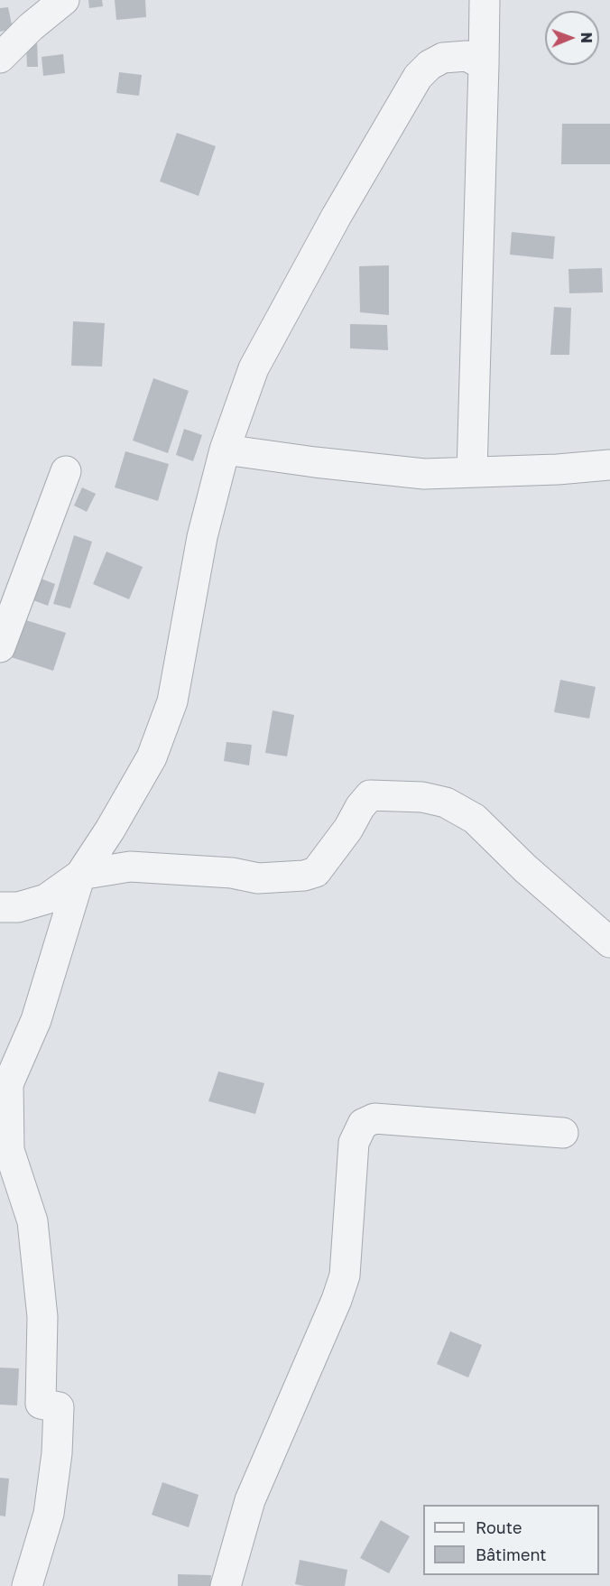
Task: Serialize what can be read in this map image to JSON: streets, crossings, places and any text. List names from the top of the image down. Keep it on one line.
{"legend":["Route","Bâtiment"],"north":"right"}
